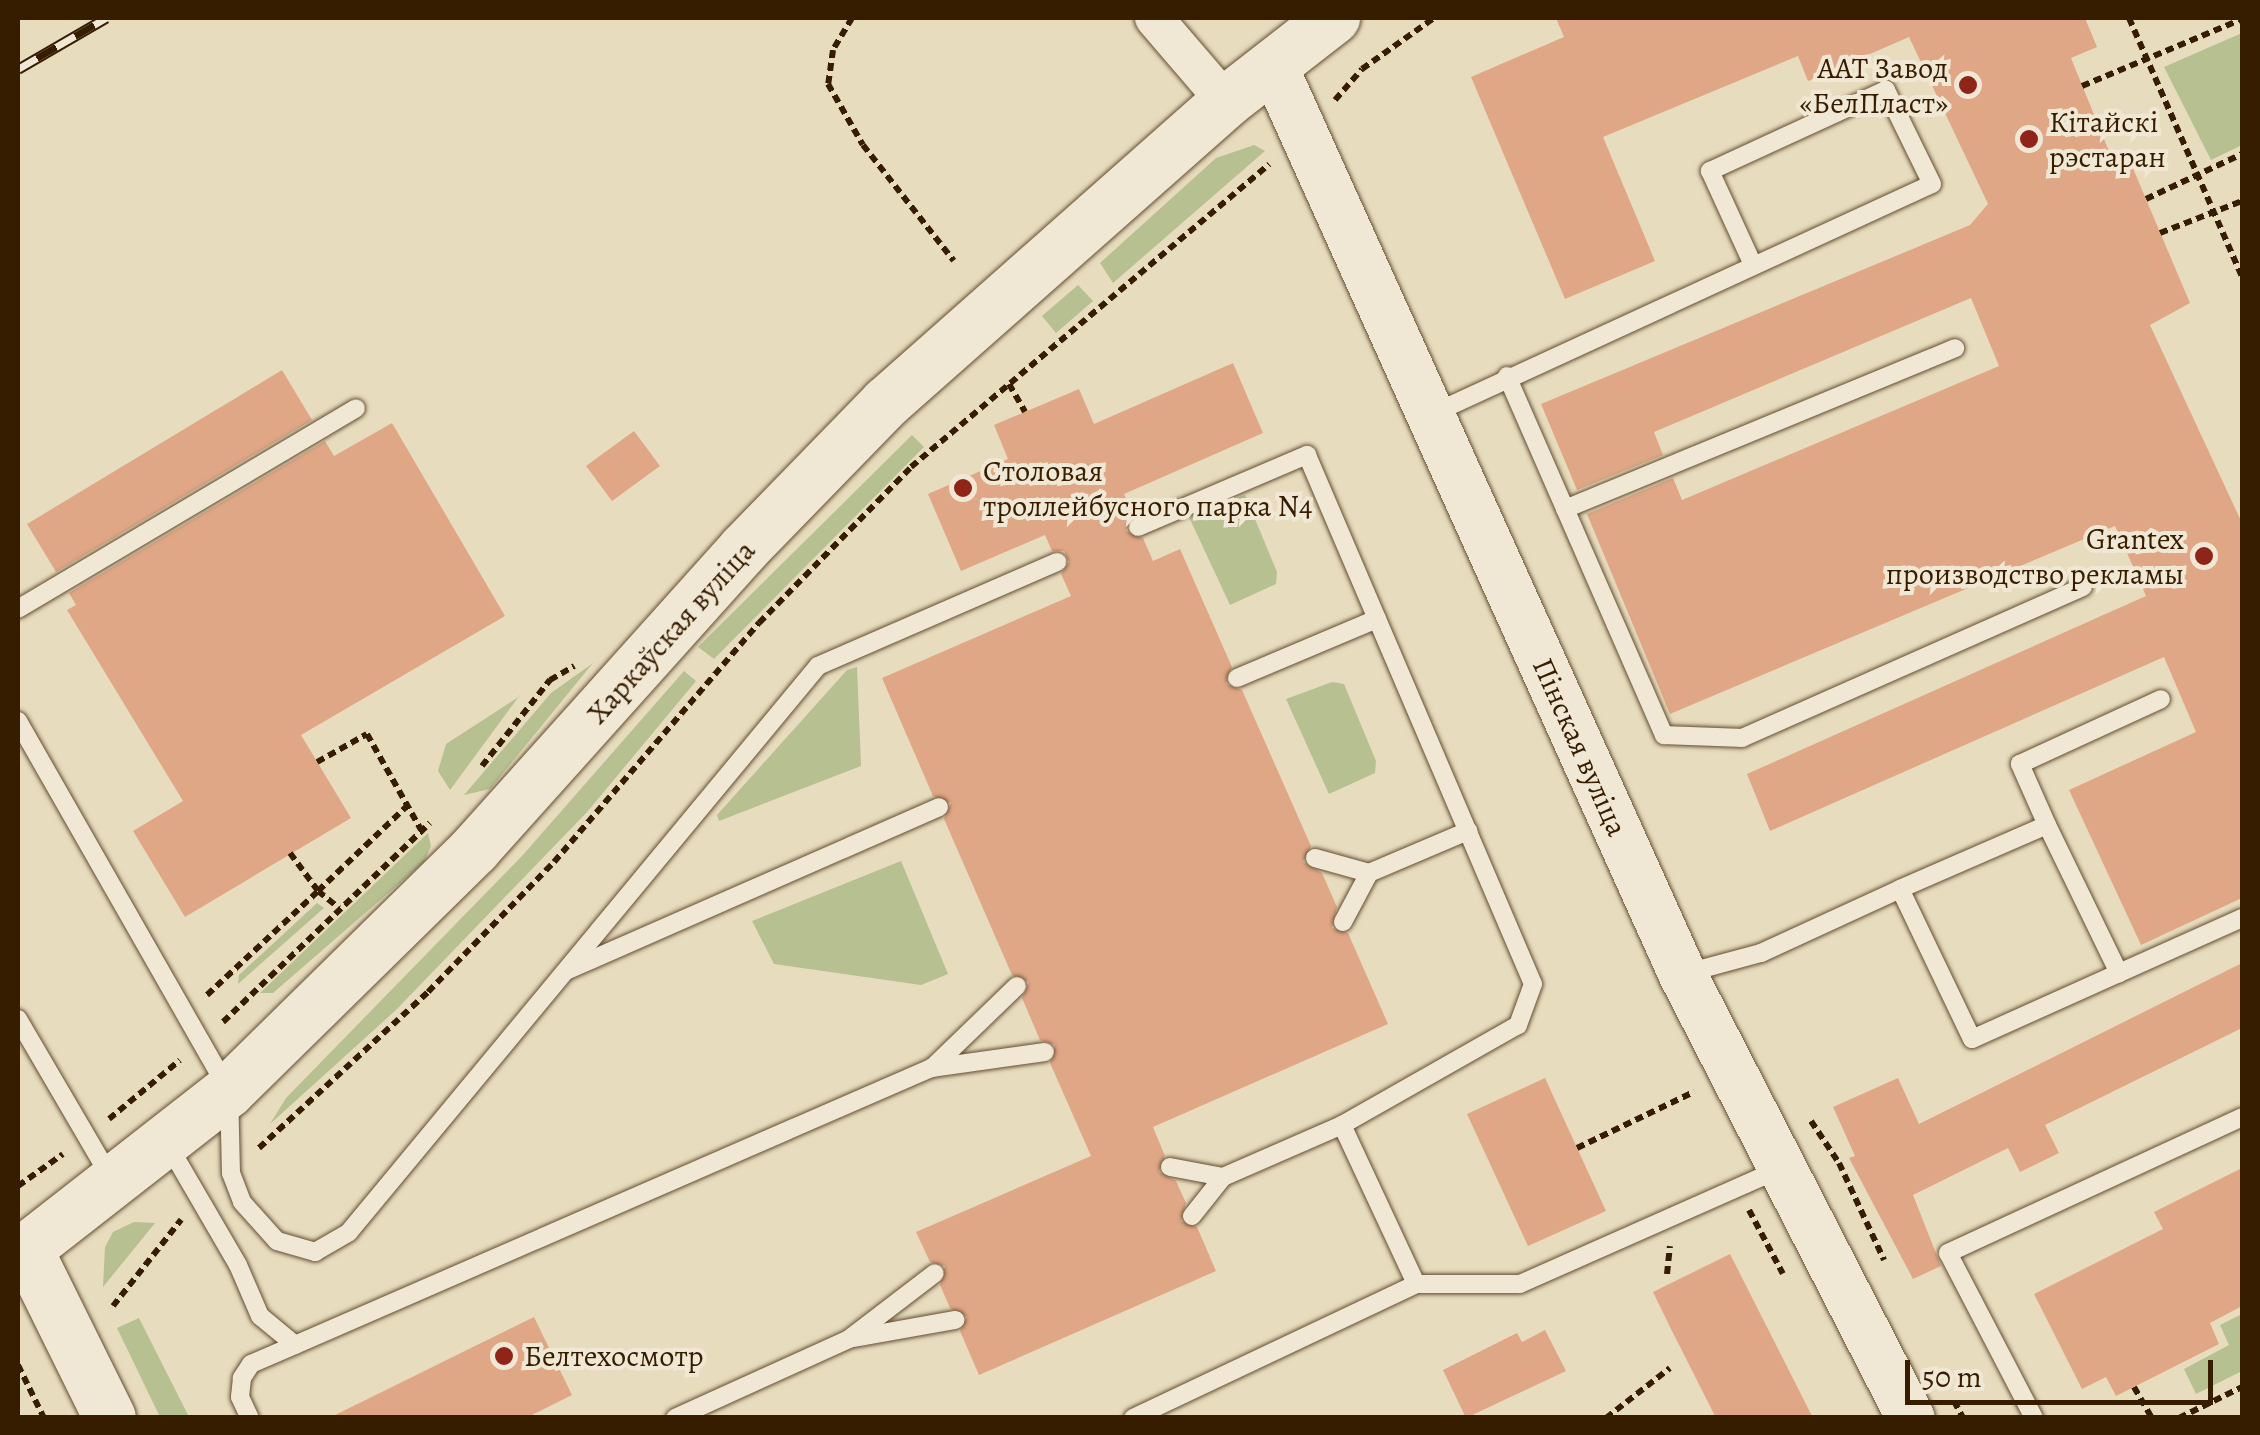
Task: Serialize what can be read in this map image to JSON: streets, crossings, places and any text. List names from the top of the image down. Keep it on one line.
{"streets":{"main road":["Харкаўская вуліца"],"street":["Пінская вуліца"]},"crossings":[["Харкаўская вуліца","Пінская вуліца"]],"places":["ААТ Завод «БелПласт»","Кітайскі рэстаран","Столовая троллейбусного парка N4","Grantex производство рекламы","Белтехосмотр"],"scale_bar":"50 m"}
